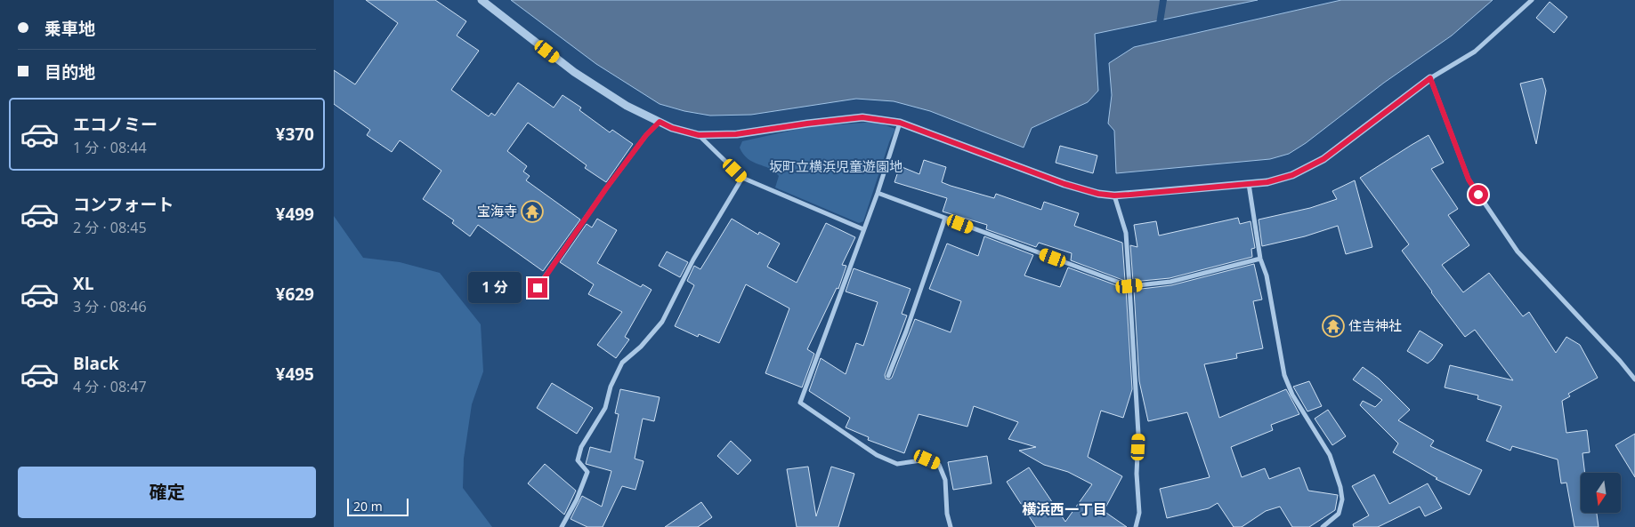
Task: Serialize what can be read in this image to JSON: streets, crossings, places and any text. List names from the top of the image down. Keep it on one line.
{"districts":["横浜西一丁目"],"parks":["坂町立横浜児童遊園地"],"places":{"temple":["宝海寺","住吉神社"]},"scale_bar":"20 m","north":"bottom","page":{"banner":["乗車地","目的地"],"list":[{"name":"エコノミー","note":"1 分 · 08:44","value":"¥370"},{"name":"コンフォート","note":"2 分 · 08:45","value":"¥499"},{"name":"XL","note":"3 分 · 08:46","value":"¥629"},{"name":"Black","note":"4 分 · 08:47","value":"¥495"}],"bubble":"1 分","buttons":"確定","scale":"20 m"}}
